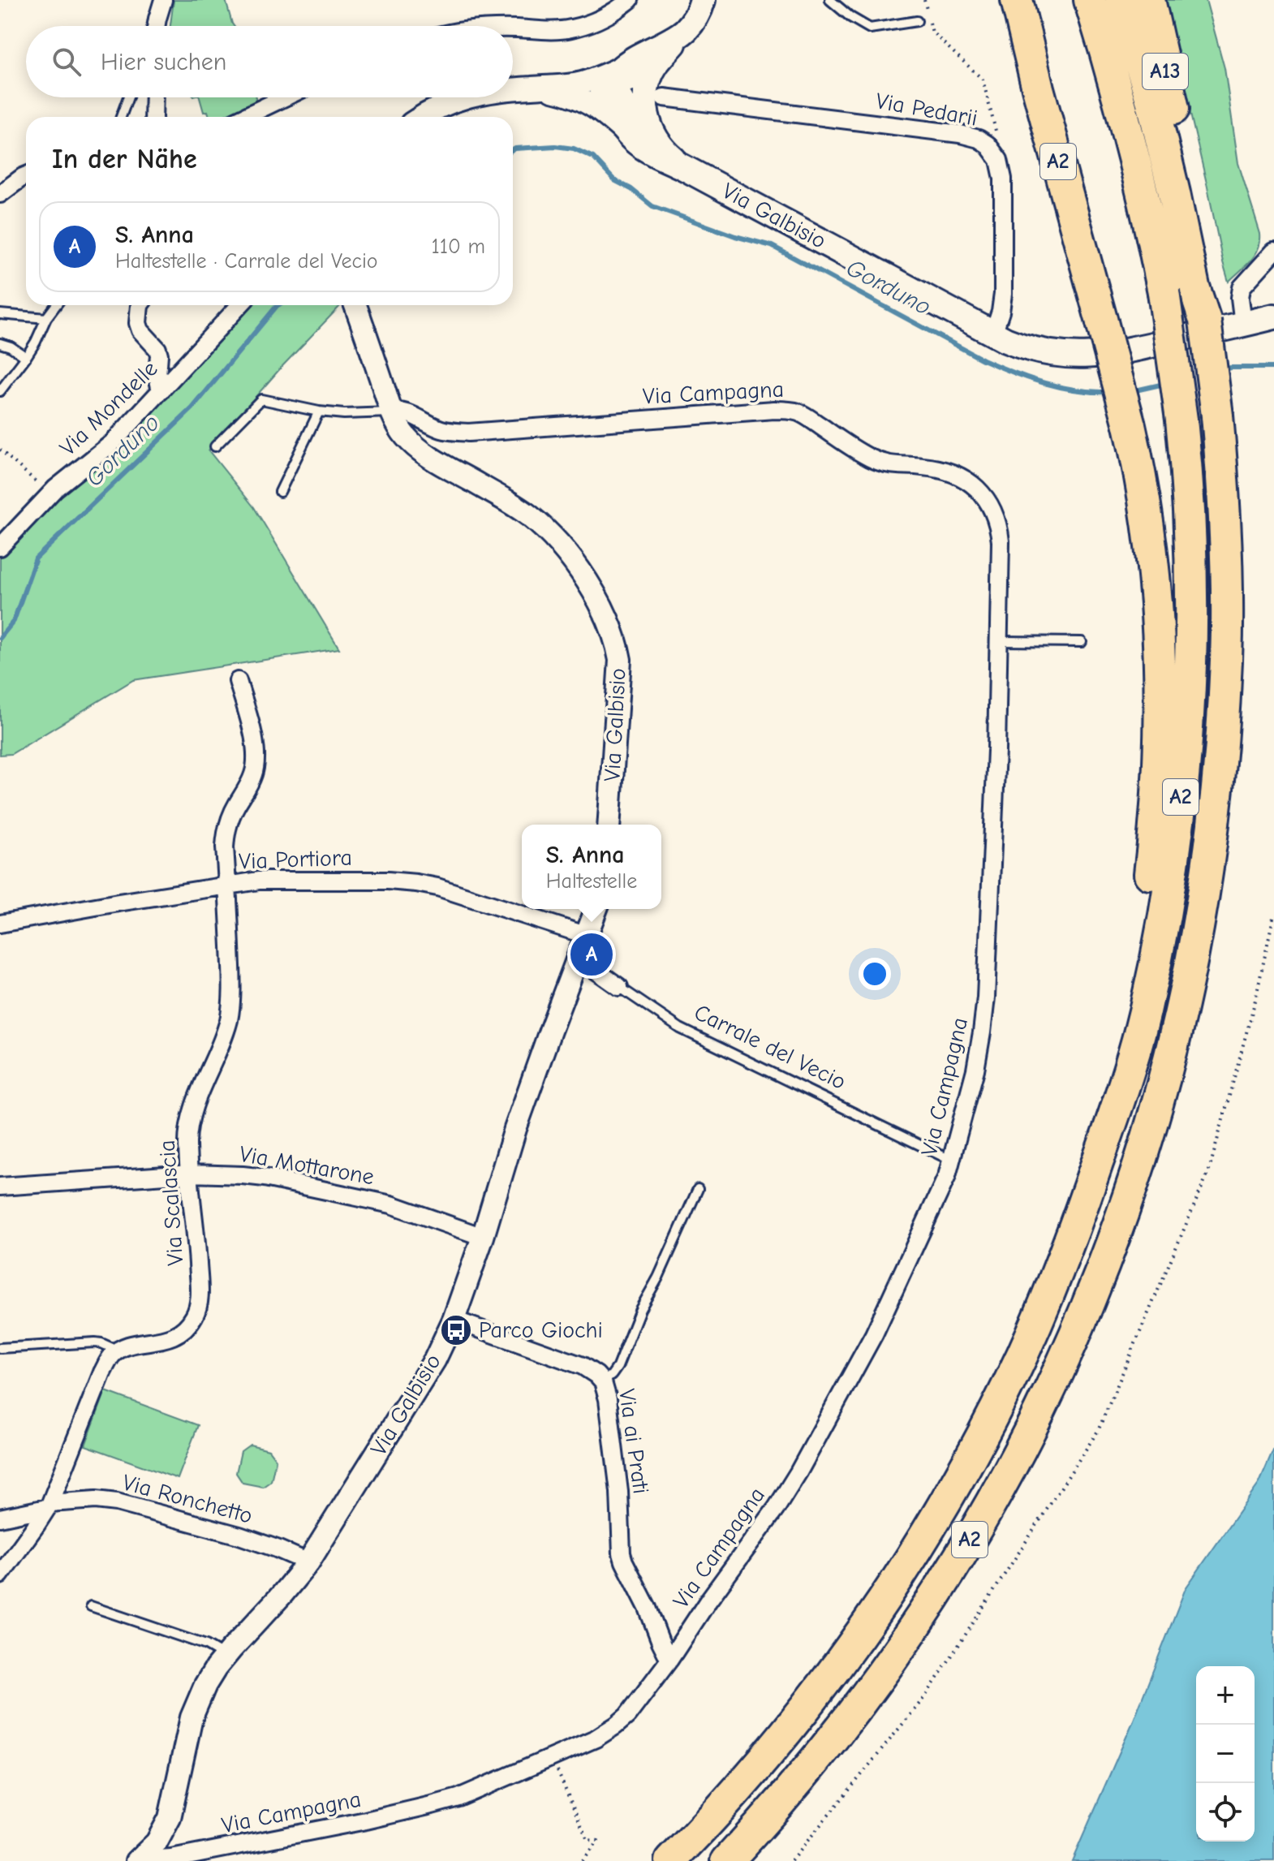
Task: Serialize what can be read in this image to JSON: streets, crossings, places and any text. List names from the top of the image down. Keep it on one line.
{"streets":{"highway":["A13","A2"],"main road":["Via Galbisio"],"street":["Via Pedarii","Via Campagna","Via Mondelle","Via Portiora","Carrale del Vecio","Via Mottarone","Via Scalascia","Via ai Prati","Via Ronchetto"]},"crossings":[["A13","A2"],["Via Pedarii","Via Galbisio"],["Via Galbisio","Via Campagna"],["Via Galbisio","Via Portiora"],["Via Galbisio","Carrale del Vecio"],["Via Galbisio","Via Mottarone"],["Via Galbisio","Via ai Prati"],["Via Galbisio","Via Ronchetto"],["Via Campagna","Carrale del Vecio"],["Via Campagna","Via ai Prati"],["Via Portiora","Via Scalascia"],["Via Mottarone","Via Scalascia"]],"water":["Gorduno"],"places":{"bus stop":["Parco Giochi"]},"page":{"search":"Hier suchen","heading":"In der Nähe","list":[{"mark":"A","name":"S. Anna","note":"Haltestelle · Carrale del Vecio","value":"110 m"}],"popup":["S. Anna","Haltestelle"],"pins":"A","map_buttons":["+","−"]}}
